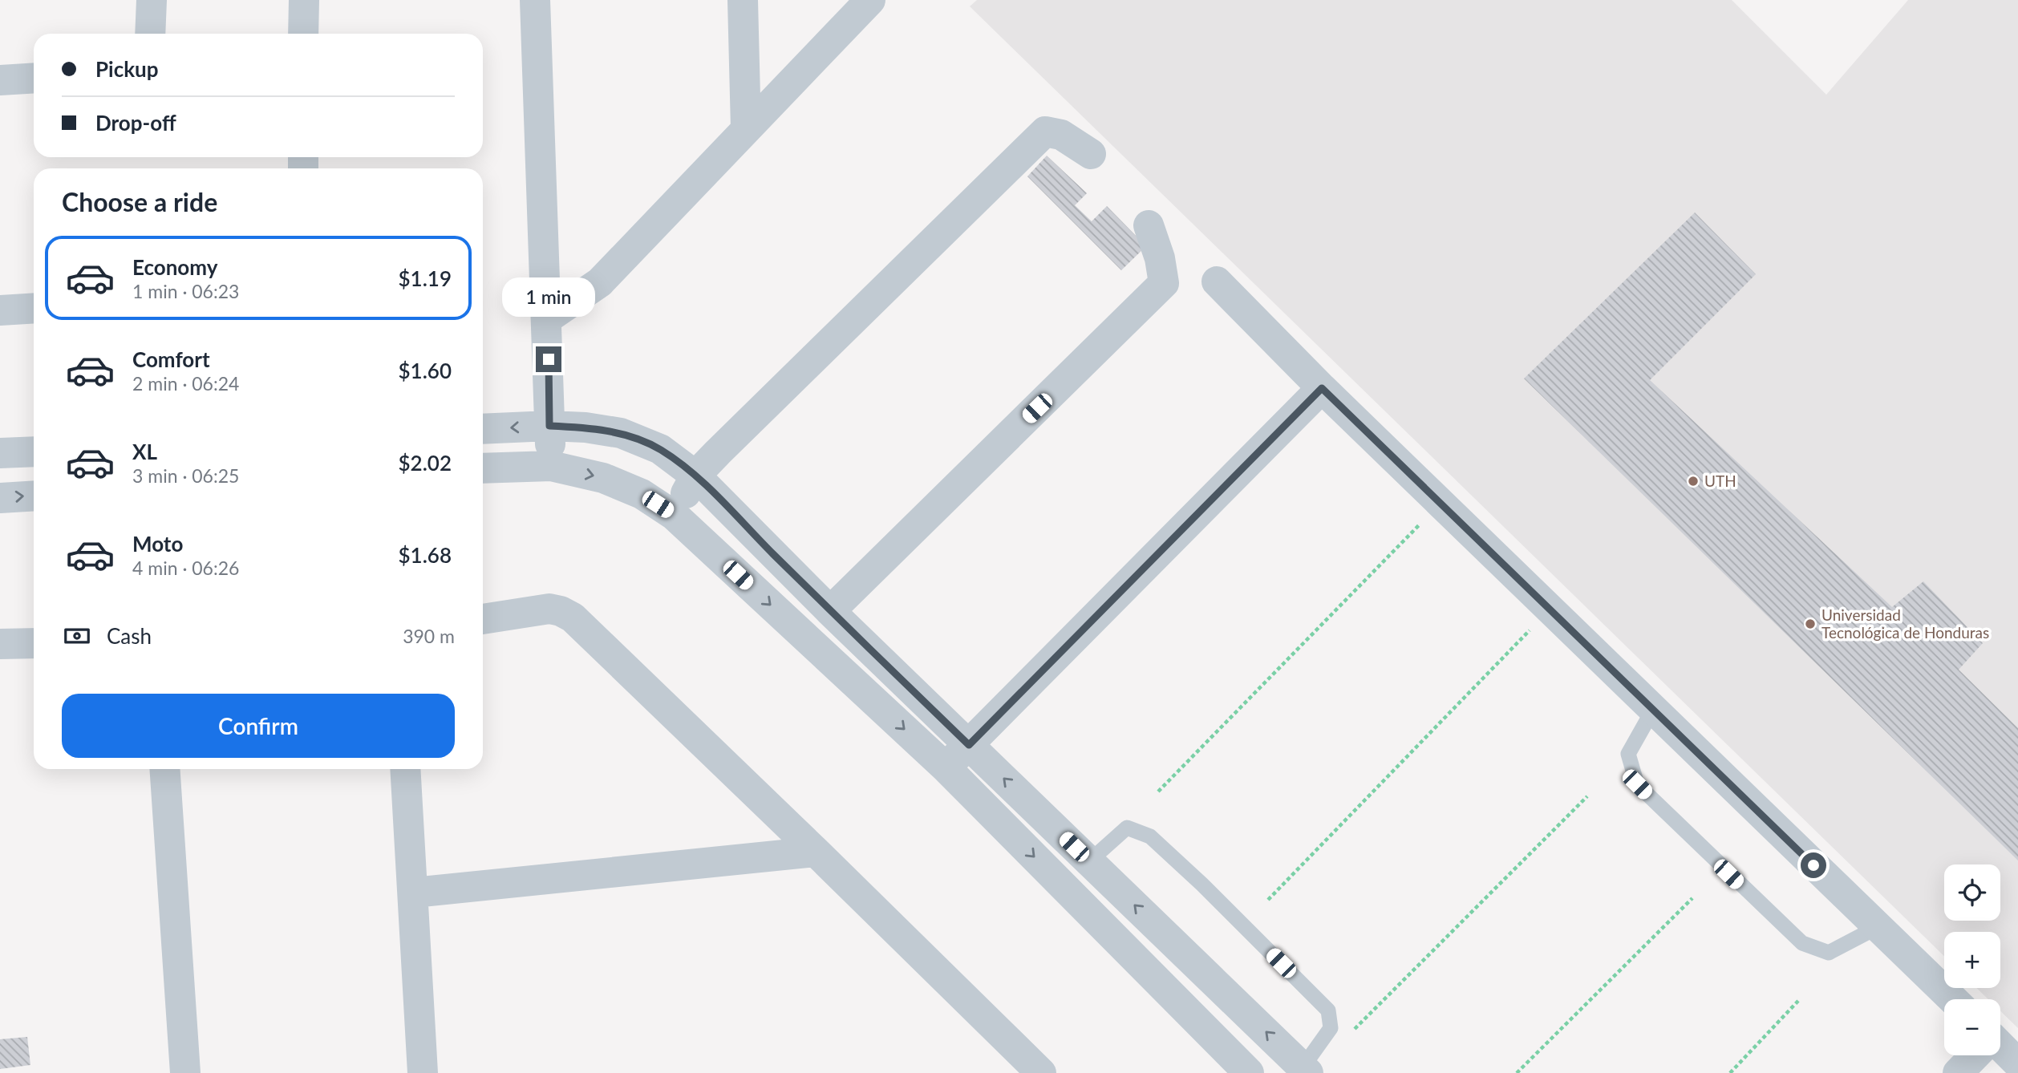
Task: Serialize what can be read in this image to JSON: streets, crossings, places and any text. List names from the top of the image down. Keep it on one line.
{"places":["UTH","Universidad Tecnológica de Honduras"],"page":{"banner":["Pickup","Drop-off"],"heading":"Choose a ride","list":[{"name":"Economy","note":"1 min · 06:23","value":"$1.19"},{"name":"Comfort","note":"2 min · 06:24","value":"$1.60"},{"name":"XL","note":"3 min · 06:25","value":"$2.02"},{"name":"Moto","note":"4 min · 06:26","value":"$1.68"}],"bubble":"1 min","pay":["Cash","390 m"],"buttons":"Confirm","map_buttons":["+","−"]}}
